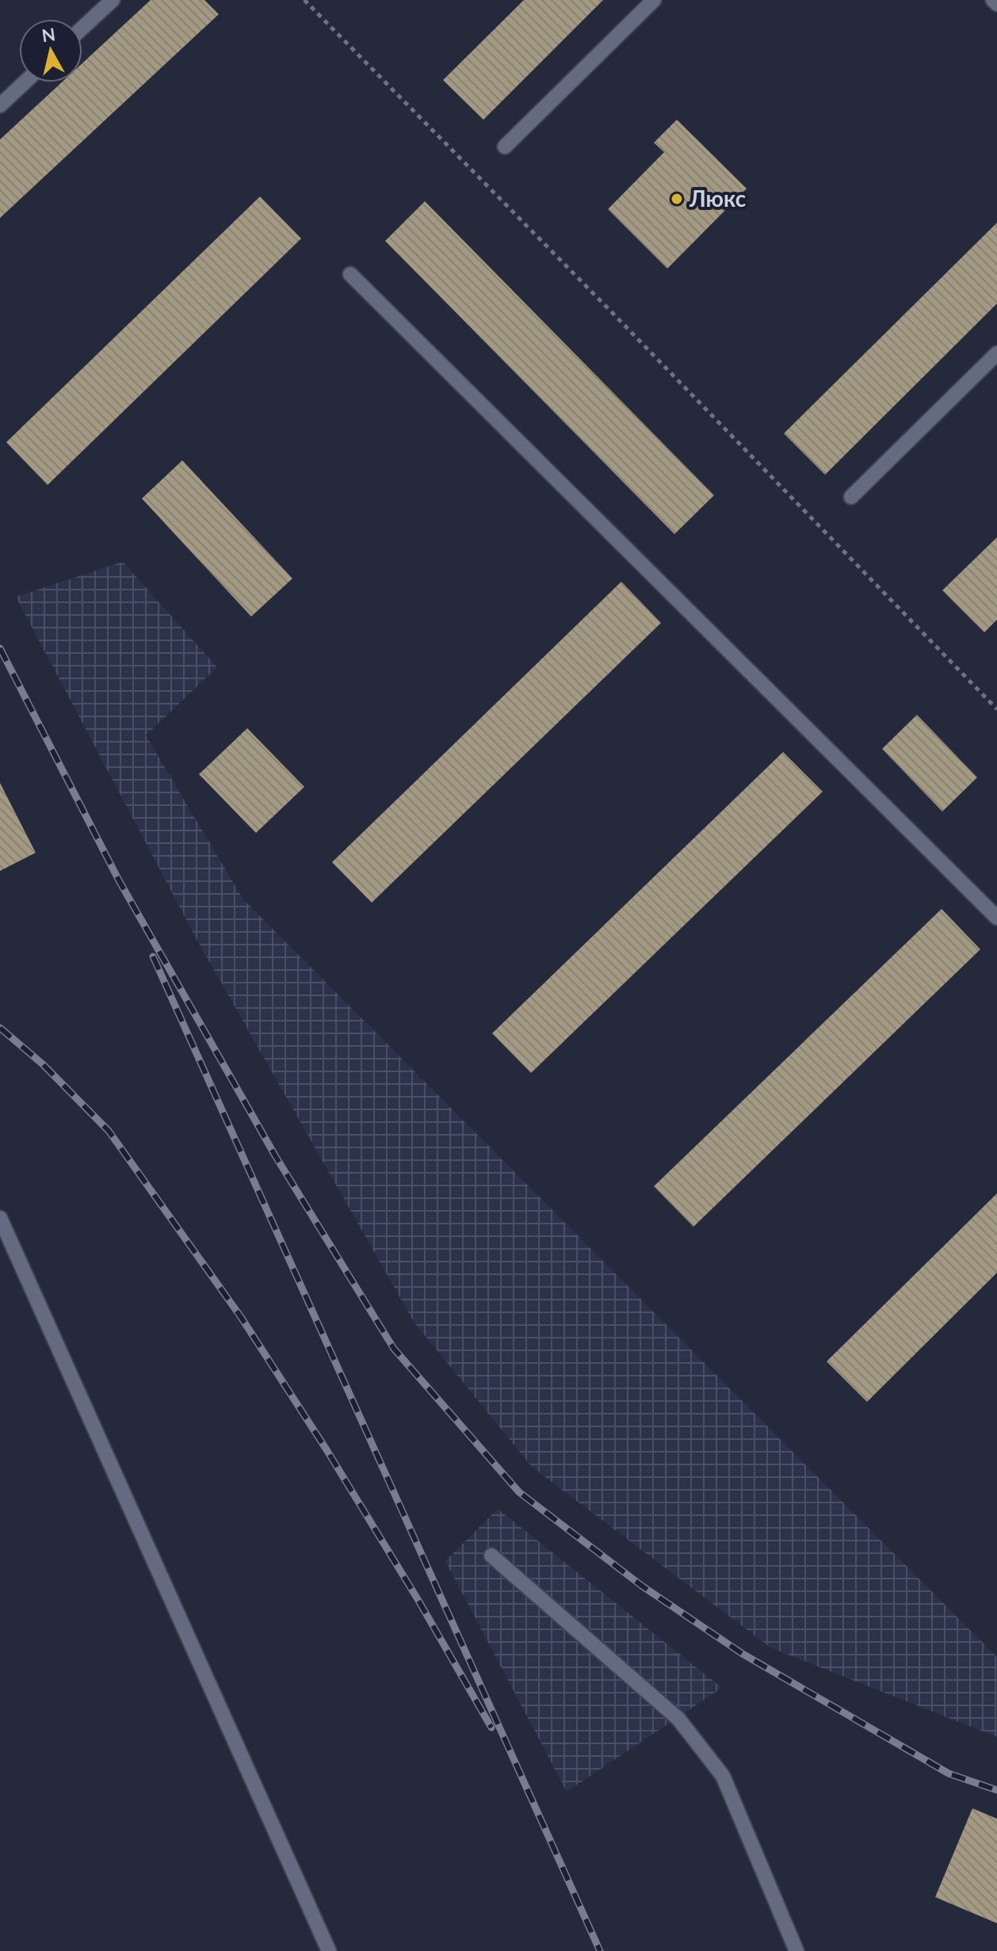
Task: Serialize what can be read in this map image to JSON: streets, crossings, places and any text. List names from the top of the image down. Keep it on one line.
{"places":["Люкс"],"north":"top"}
